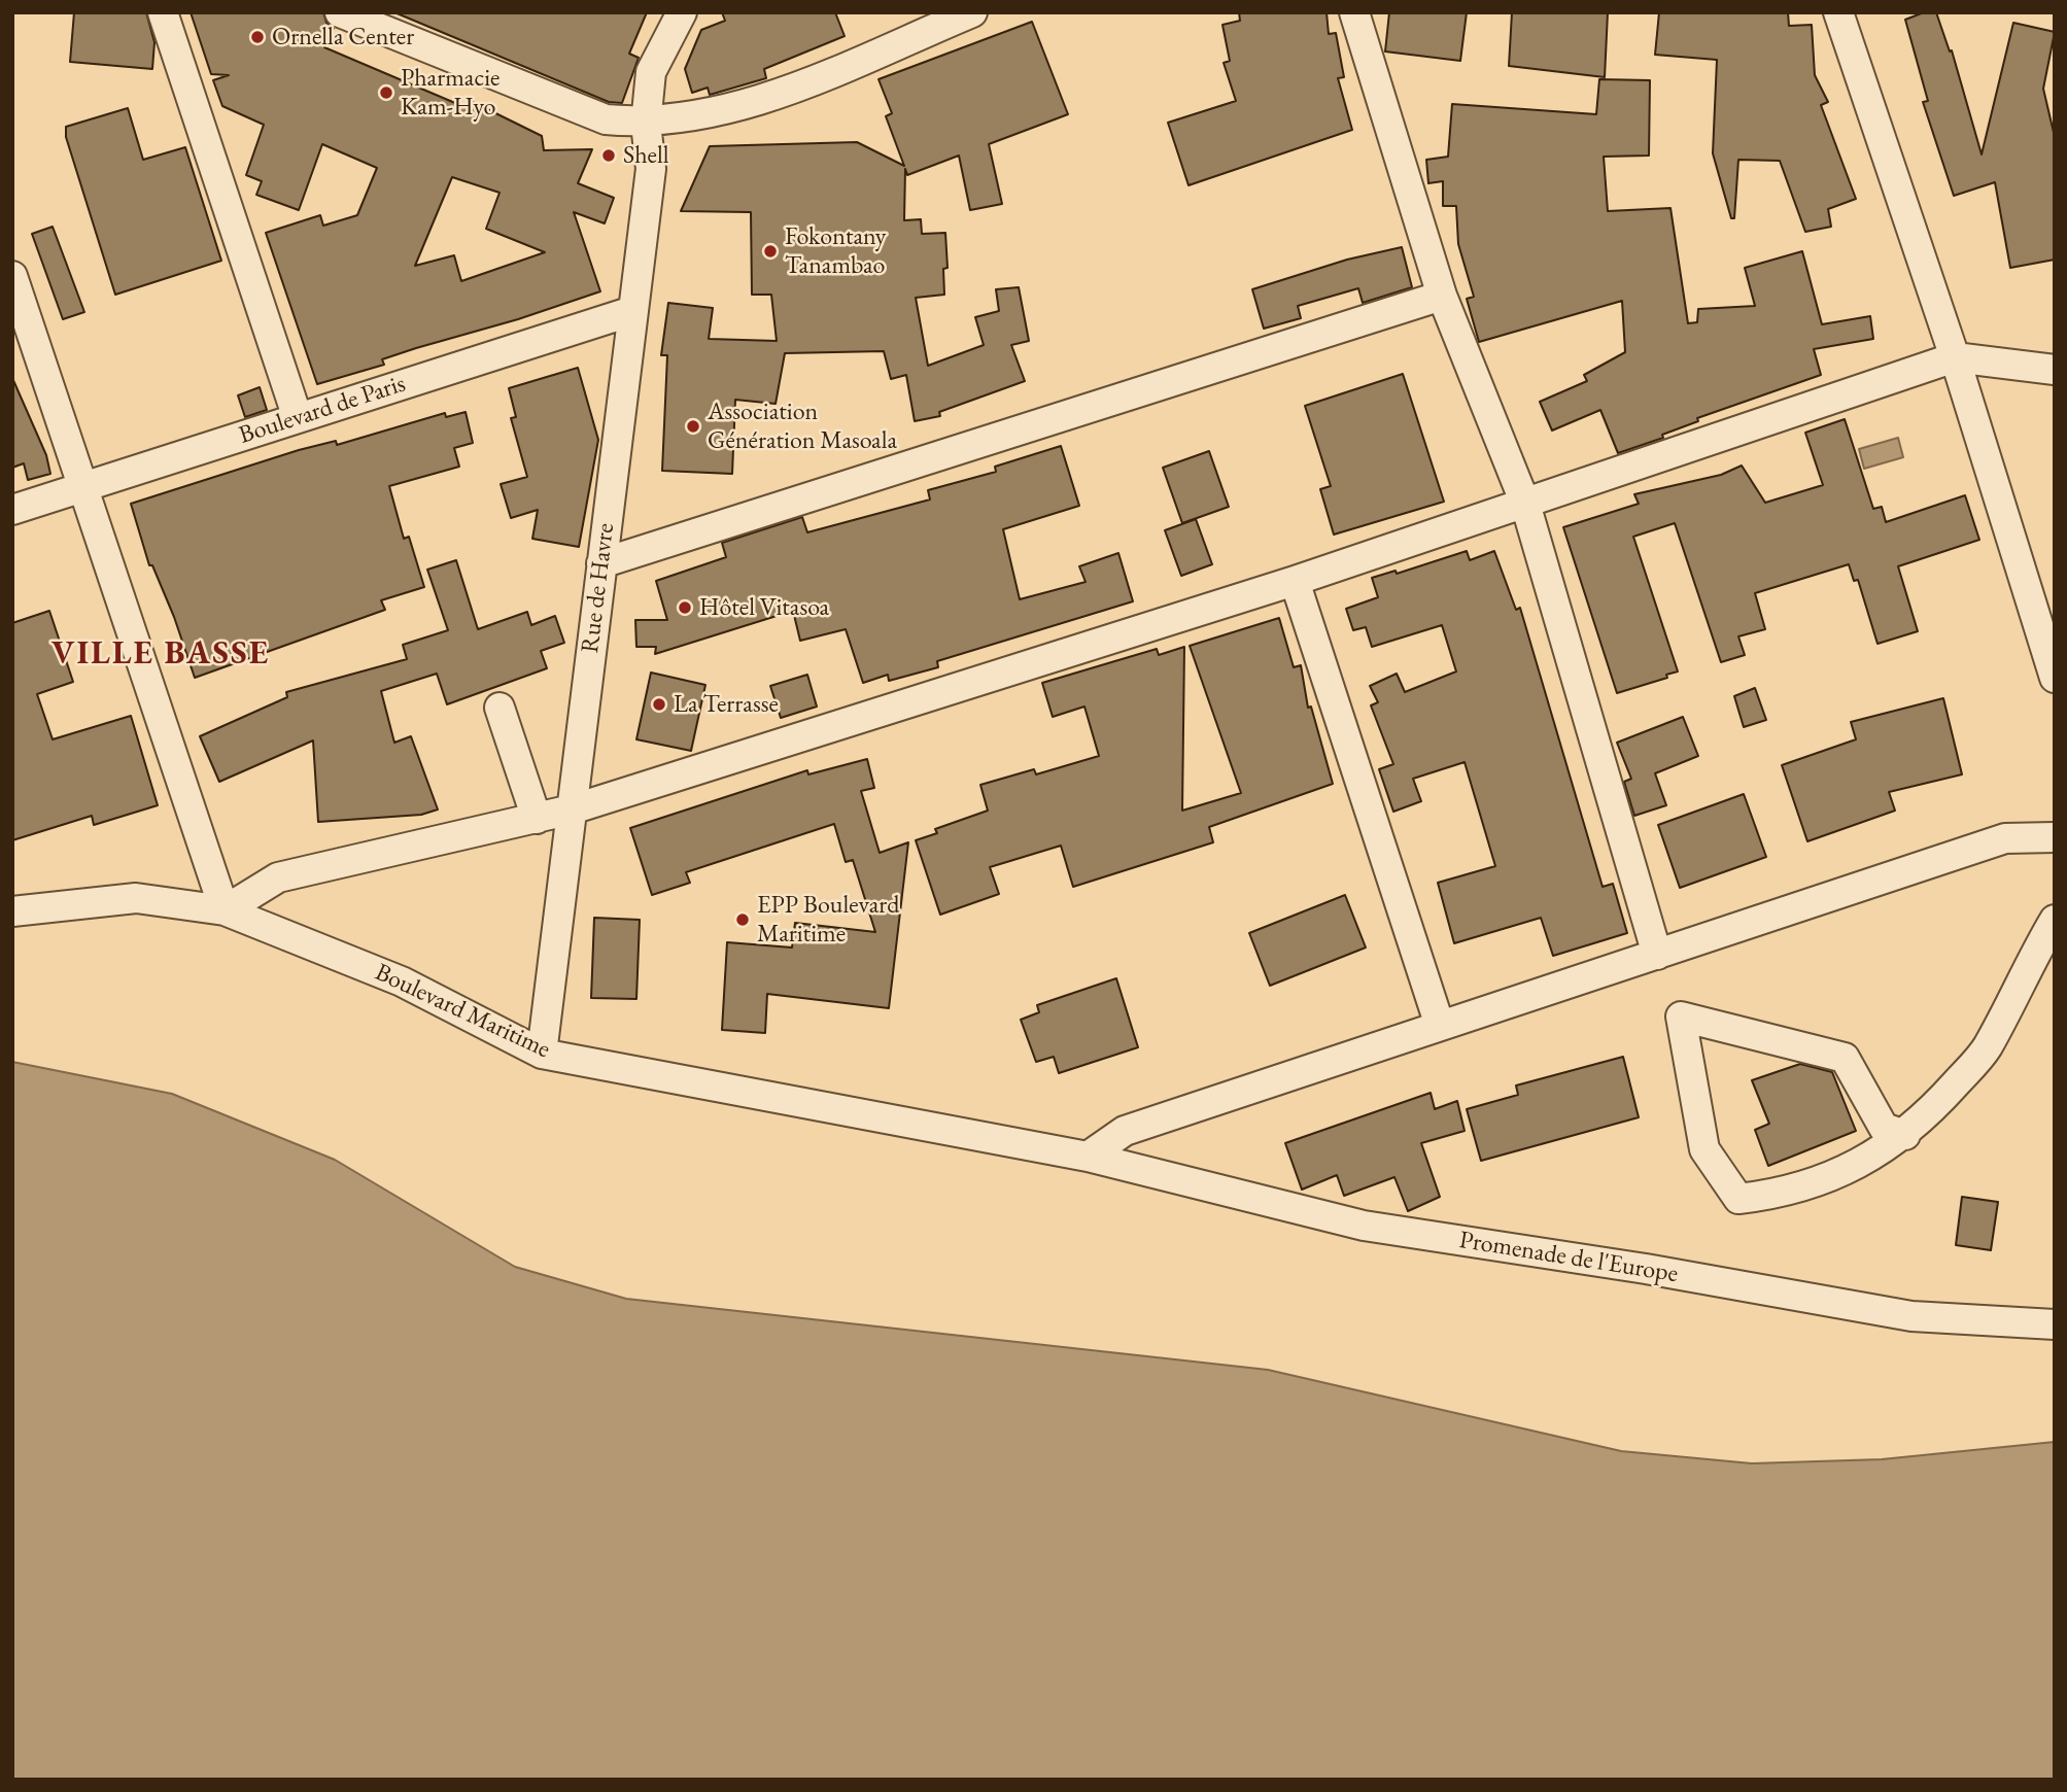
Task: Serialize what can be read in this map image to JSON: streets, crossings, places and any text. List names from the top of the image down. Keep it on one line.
{"streets":{"street":["Boulevard de Paris","Rue de Havre","Boulevard Maritime","Promenade de l'Europe"]},"crossings":[["Boulevard de Paris","Rue de Havre"],["Rue de Havre","Boulevard Maritime"],["Boulevard Maritime","Promenade de l'Europe"]],"districts":["VILLE BASSE"],"places":["Ornella Center","Pharmacie Kam-Hyo","Shell","Fokontany Tanambao","Association Génération Masoala","Hôtel Vitasoa","La Terrasse","EPP Boulevard Maritime"]}
